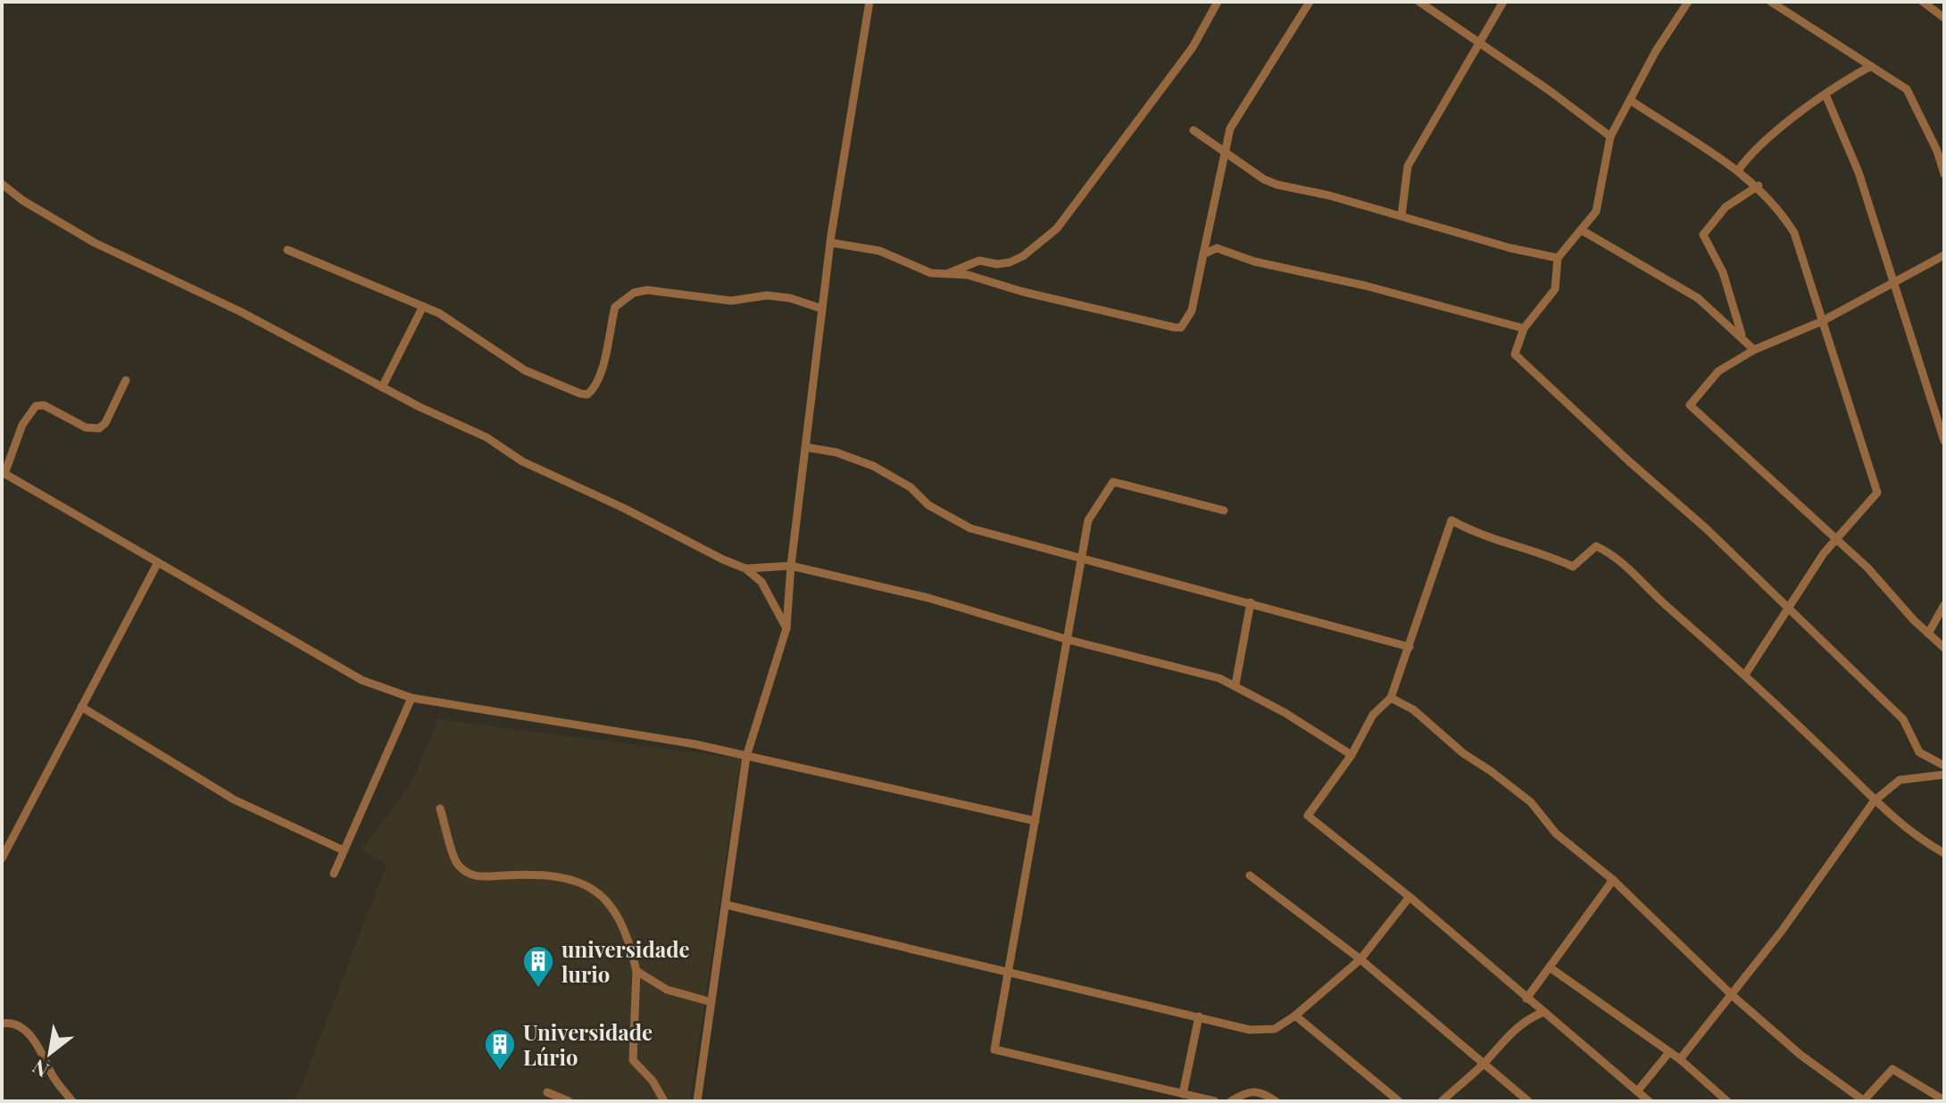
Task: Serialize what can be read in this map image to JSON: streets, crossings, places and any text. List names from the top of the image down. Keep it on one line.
{"places":{"building":["universidade lurio","Universidade Lúrio"]},"north":"bottom left"}
